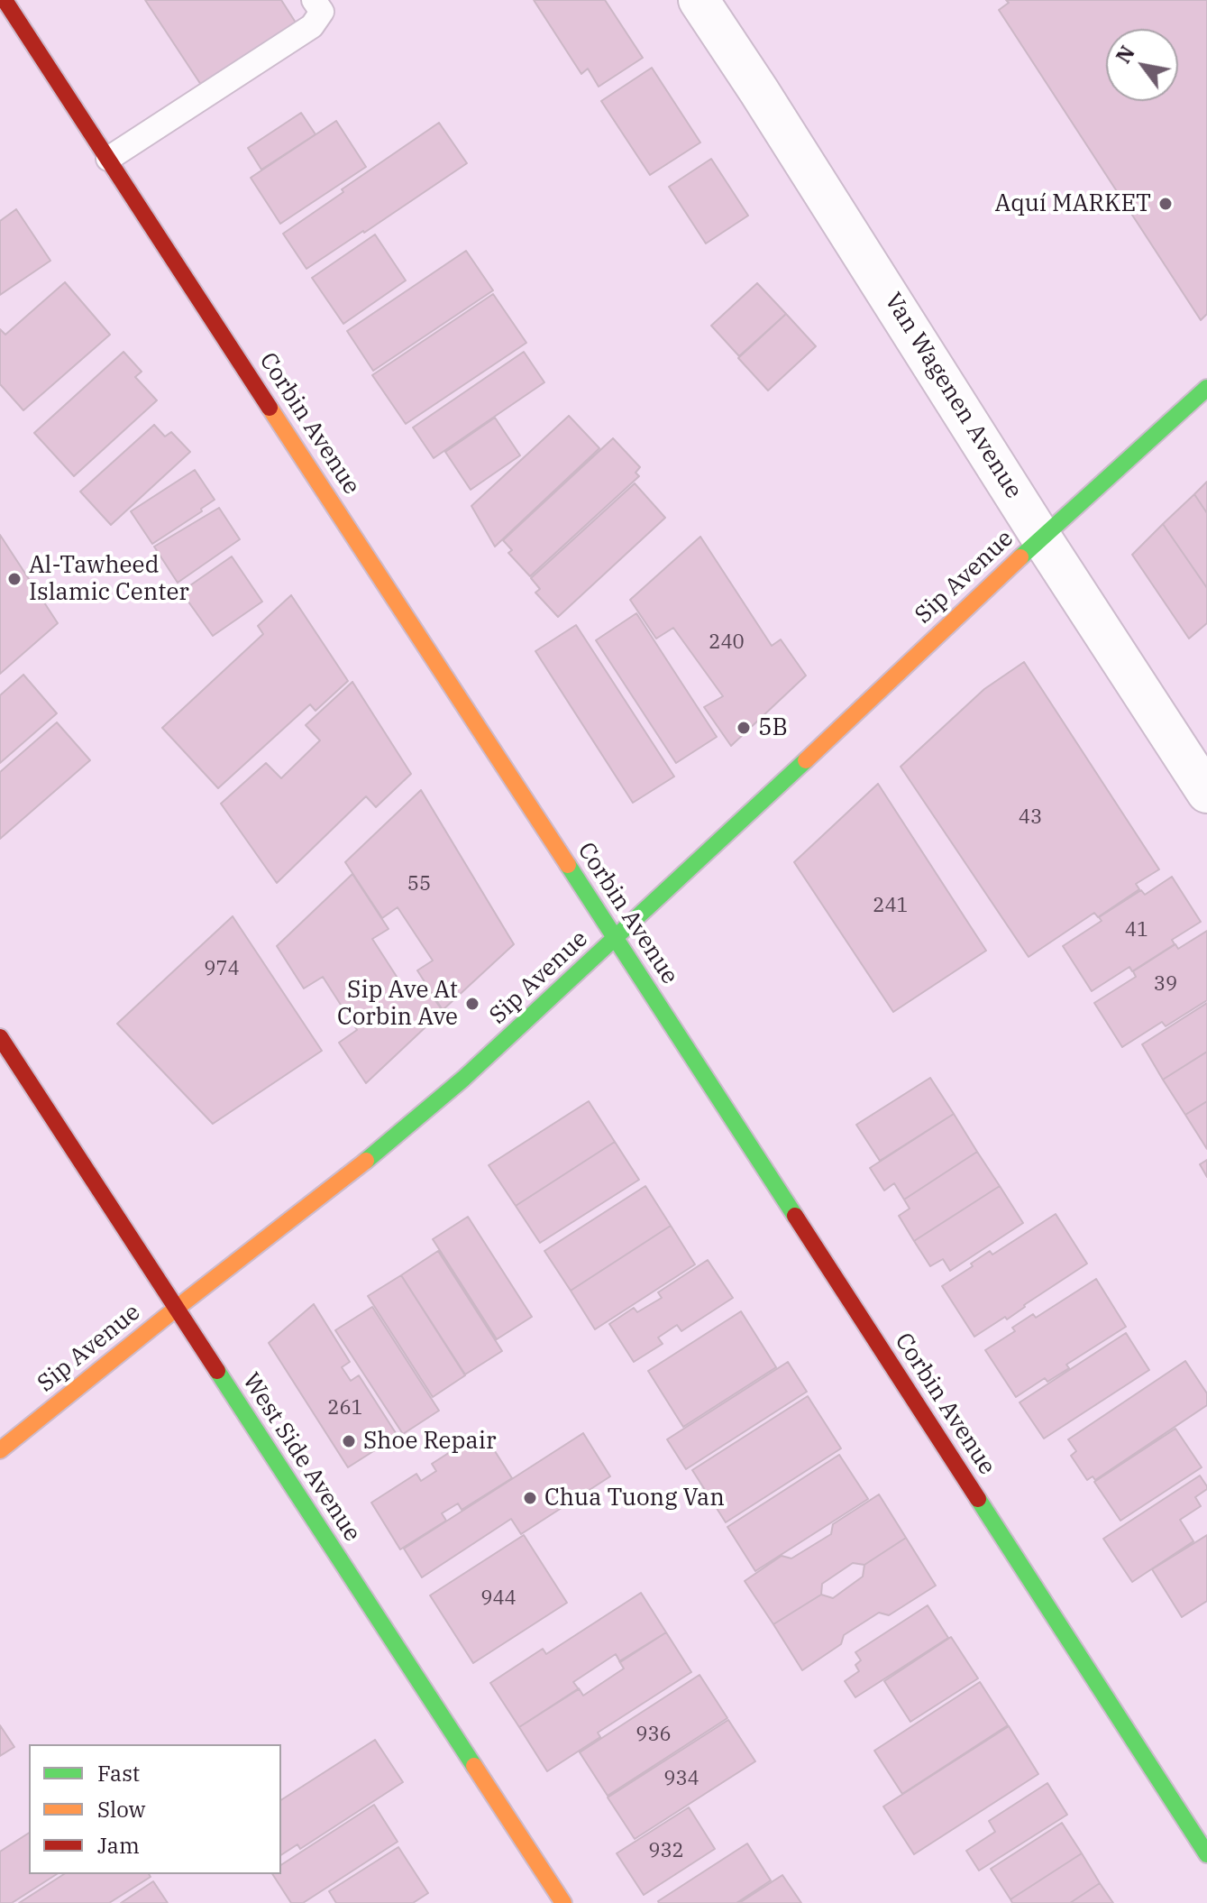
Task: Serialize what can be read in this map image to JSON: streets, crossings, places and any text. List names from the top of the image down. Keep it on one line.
{"streets":{"street":["Van Wagenen Avenue","Corbin Avenue","Sip Avenue","West Side Avenue"]},"crossings":[["Van Wagenen Avenue","Sip Avenue"],["Corbin Avenue","Sip Avenue"],["Sip Avenue","West Side Avenue"]],"places":["Aquí MARKET","Al-Tawheed Islamic Center","5B","Sip Ave At Corbin Ave","Shoe Repair","Chua Tuong Van"],"house_numbers":["240","43","55","241","41","974","39","261","944","936","934","932"],"legend":["Fast","Slow","Jam"],"north":"top left"}
